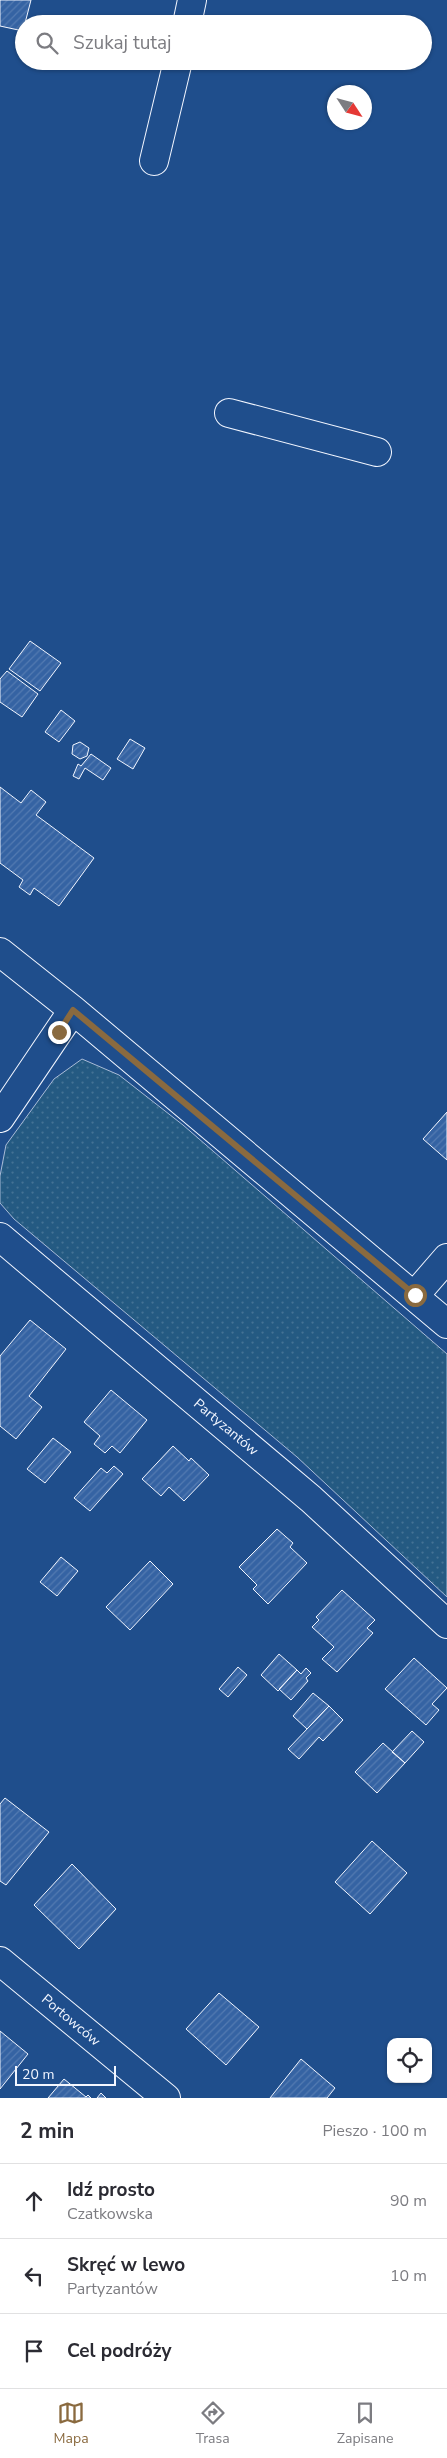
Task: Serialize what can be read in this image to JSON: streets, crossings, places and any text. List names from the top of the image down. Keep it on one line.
{"streets":{"street":["Partyzantów","Portowców"]},"scale_bar":"20 m","north":"bottom right","page":{"search":"Szukaj tutaj","scale":"20 m","heading":["2 min","Pieszo · 100 m"],"list":[["Idź prosto","Czatkowska","90 m"],["Skręć w lewo","Partyzantów","10 m"],"Cel podróży"],"nav":["Mapa","Trasa","Zapisane"]}}
